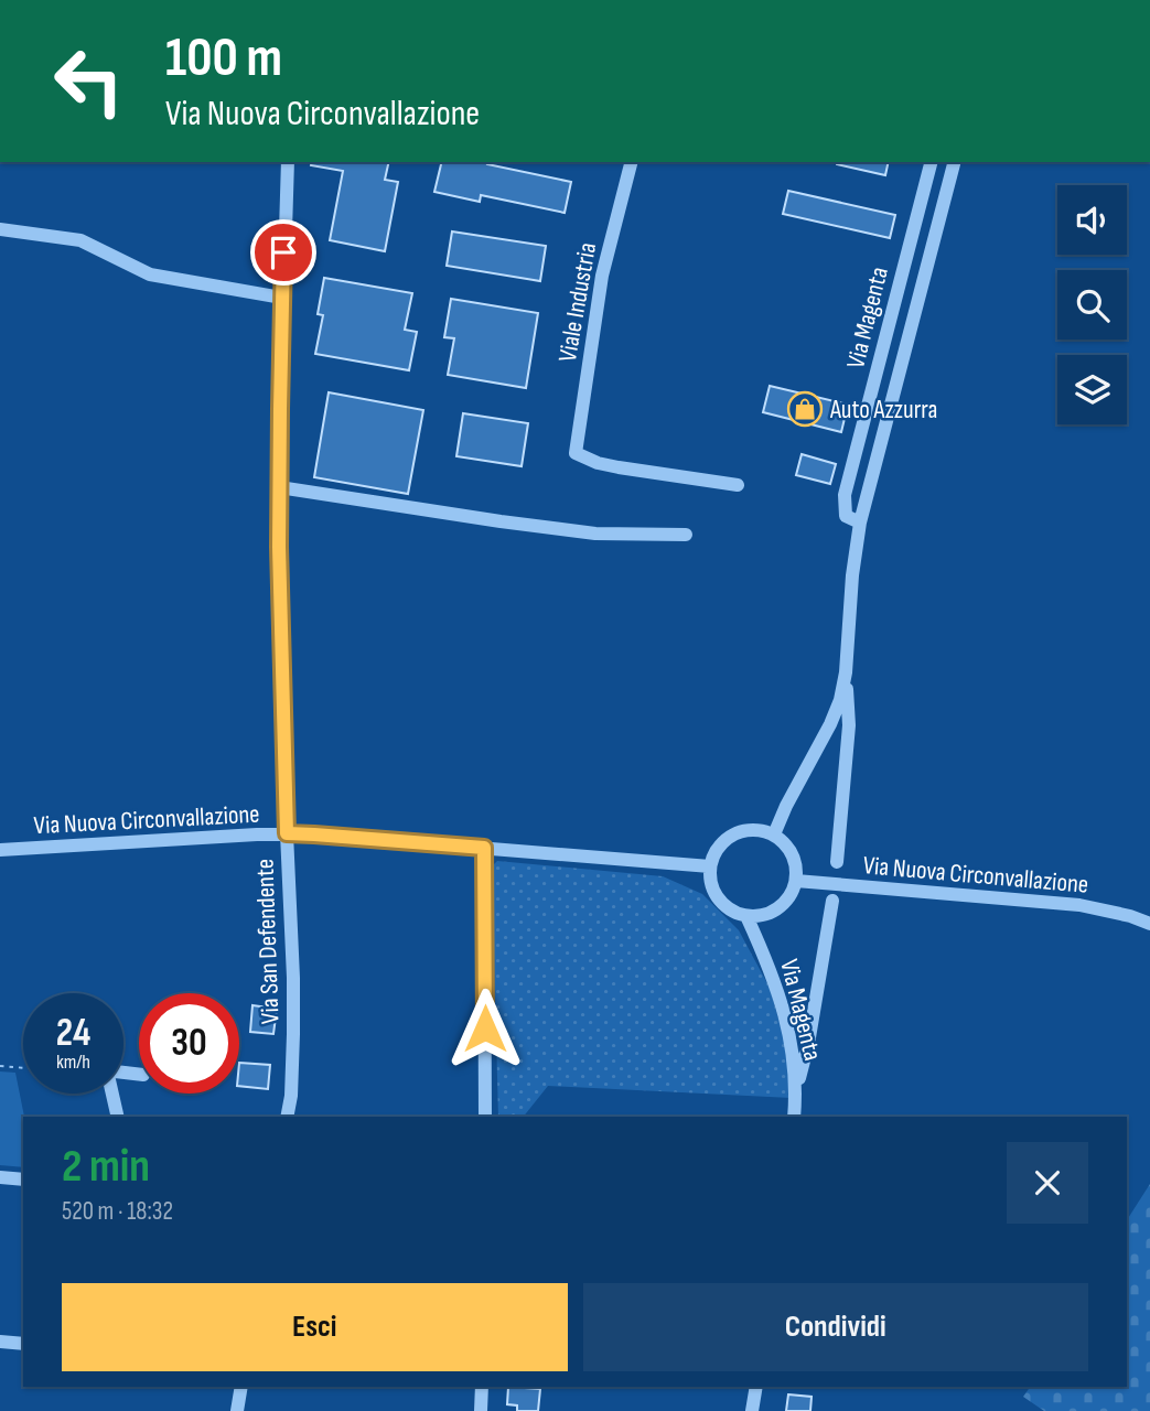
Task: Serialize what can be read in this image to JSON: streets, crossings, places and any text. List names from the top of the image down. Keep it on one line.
{"streets":{"street":["Viale Industria","Via Magenta","Via Nuova Circonvallazione","Via San Defendente"]},"crossings":[["Via Magenta","Via Nuova Circonvallazione"],["Via Nuova Circonvallazione","Via San Defendente"]],"places":{"shop":["Auto Azzurra"]},"page":{"turn":["100 m","Via Nuova Circonvallazione"],"speed":"24 km/h","limit":"30","heading":["2 min","520 m · 18:32"],"buttons":["Esci","Condividi"]}}
